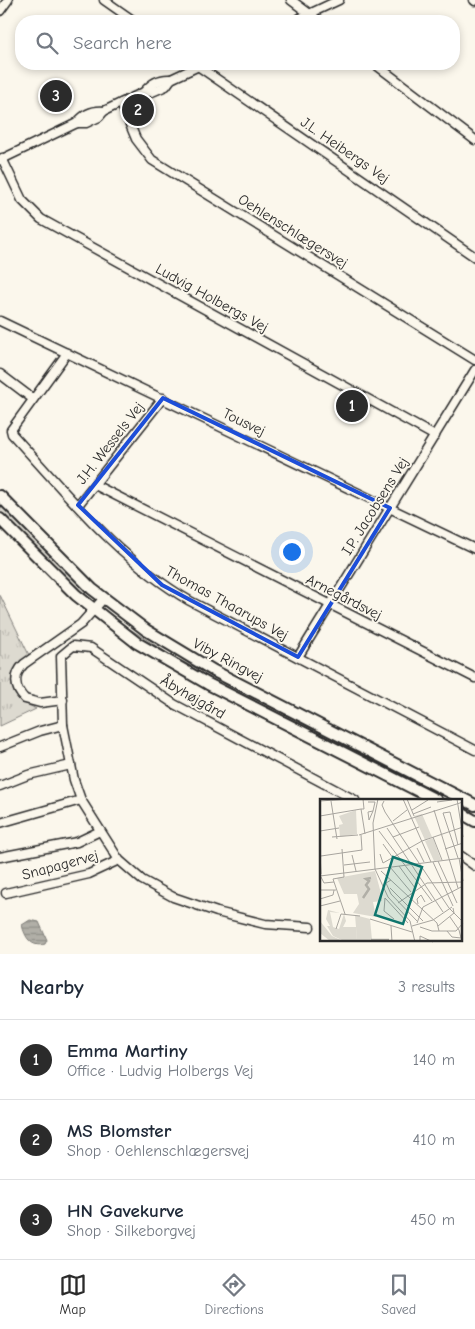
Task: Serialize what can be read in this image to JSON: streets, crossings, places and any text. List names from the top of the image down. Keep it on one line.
{"streets":{"main road":["Viby Ringvej"],"street":["J.L. Heibergs Vej","Oehlenschlægersvej","Ludvig Holbergs Vej","Tousvej","J.H. Wessels Vej","I.P. Jacobsens Vej","Arnegårdsvej","Thomas Thaarups Vej","Åbyhøjgård","Snapagervej"]},"crossings":[["Ludvig Holbergs Vej","I.P. Jacobsens Vej"],["Tousvej","J.H. Wessels Vej"],["Tousvej","I.P. Jacobsens Vej"],["Tousvej","Thomas Thaarups Vej"],["J.H. Wessels Vej","Arnegårdsvej"],["J.H. Wessels Vej","Thomas Thaarups Vej"],["I.P. Jacobsens Vej","Arnegårdsvej"],["I.P. Jacobsens Vej","Thomas Thaarups Vej"],["Åbyhøjgård","Snapagervej"]],"page":{"search":"Search here","pins":["3","2","1"],"heading":["Nearby","3 results"],"list":[{"mark":"1","name":"Emma Martiny","note":"Office · Ludvig Holbergs Vej","value":"140 m"},{"mark":"2","name":"MS Blomster","note":"Shop · Oehlenschlægersvej","value":"410 m"},{"mark":"3","name":"HN Gavekurve","note":"Shop · Silkeborgvej","value":"450 m"}],"nav":["Map","Directions","Saved"]}}
